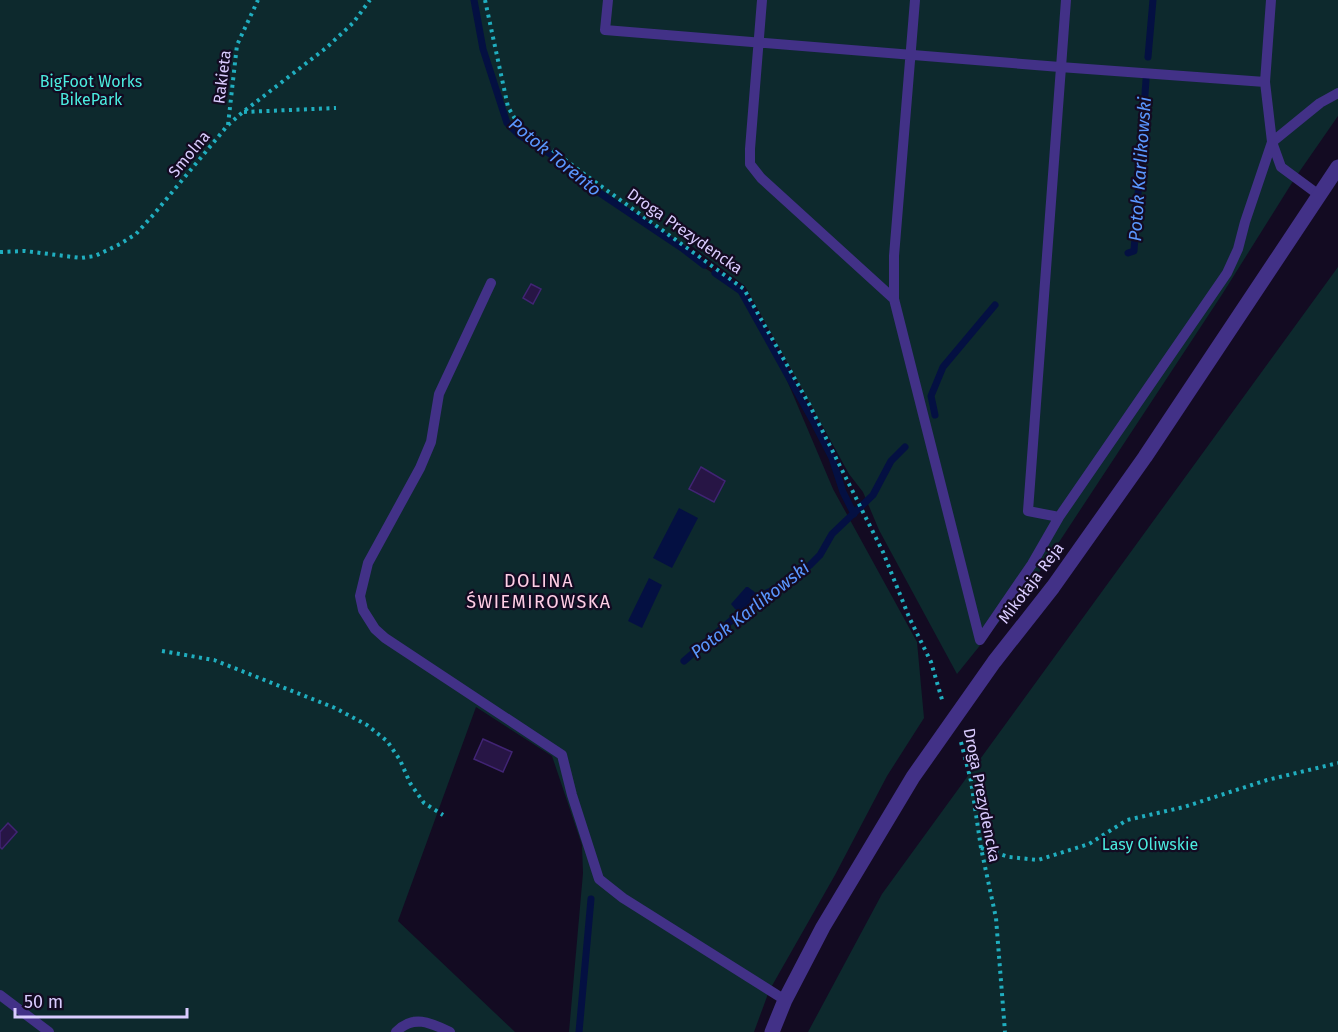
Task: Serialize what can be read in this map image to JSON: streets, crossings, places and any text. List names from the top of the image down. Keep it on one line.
{"streets":{"street":["Mikołaja Reja"],"path":["Rakieta","Smolna","Droga Prezydencka"]},"crossings":[["Rakieta","Smolna"],["Droga Prezydencka","Mikołaja Reja"]],"districts":["DOLINA ŚWIEMIROWSKA"],"water":["Potok Torento","Potok Karlikowski"],"parks":["BigFoot Works BikePark","Lasy Oliwskie"],"scale_bar":"50 m"}
